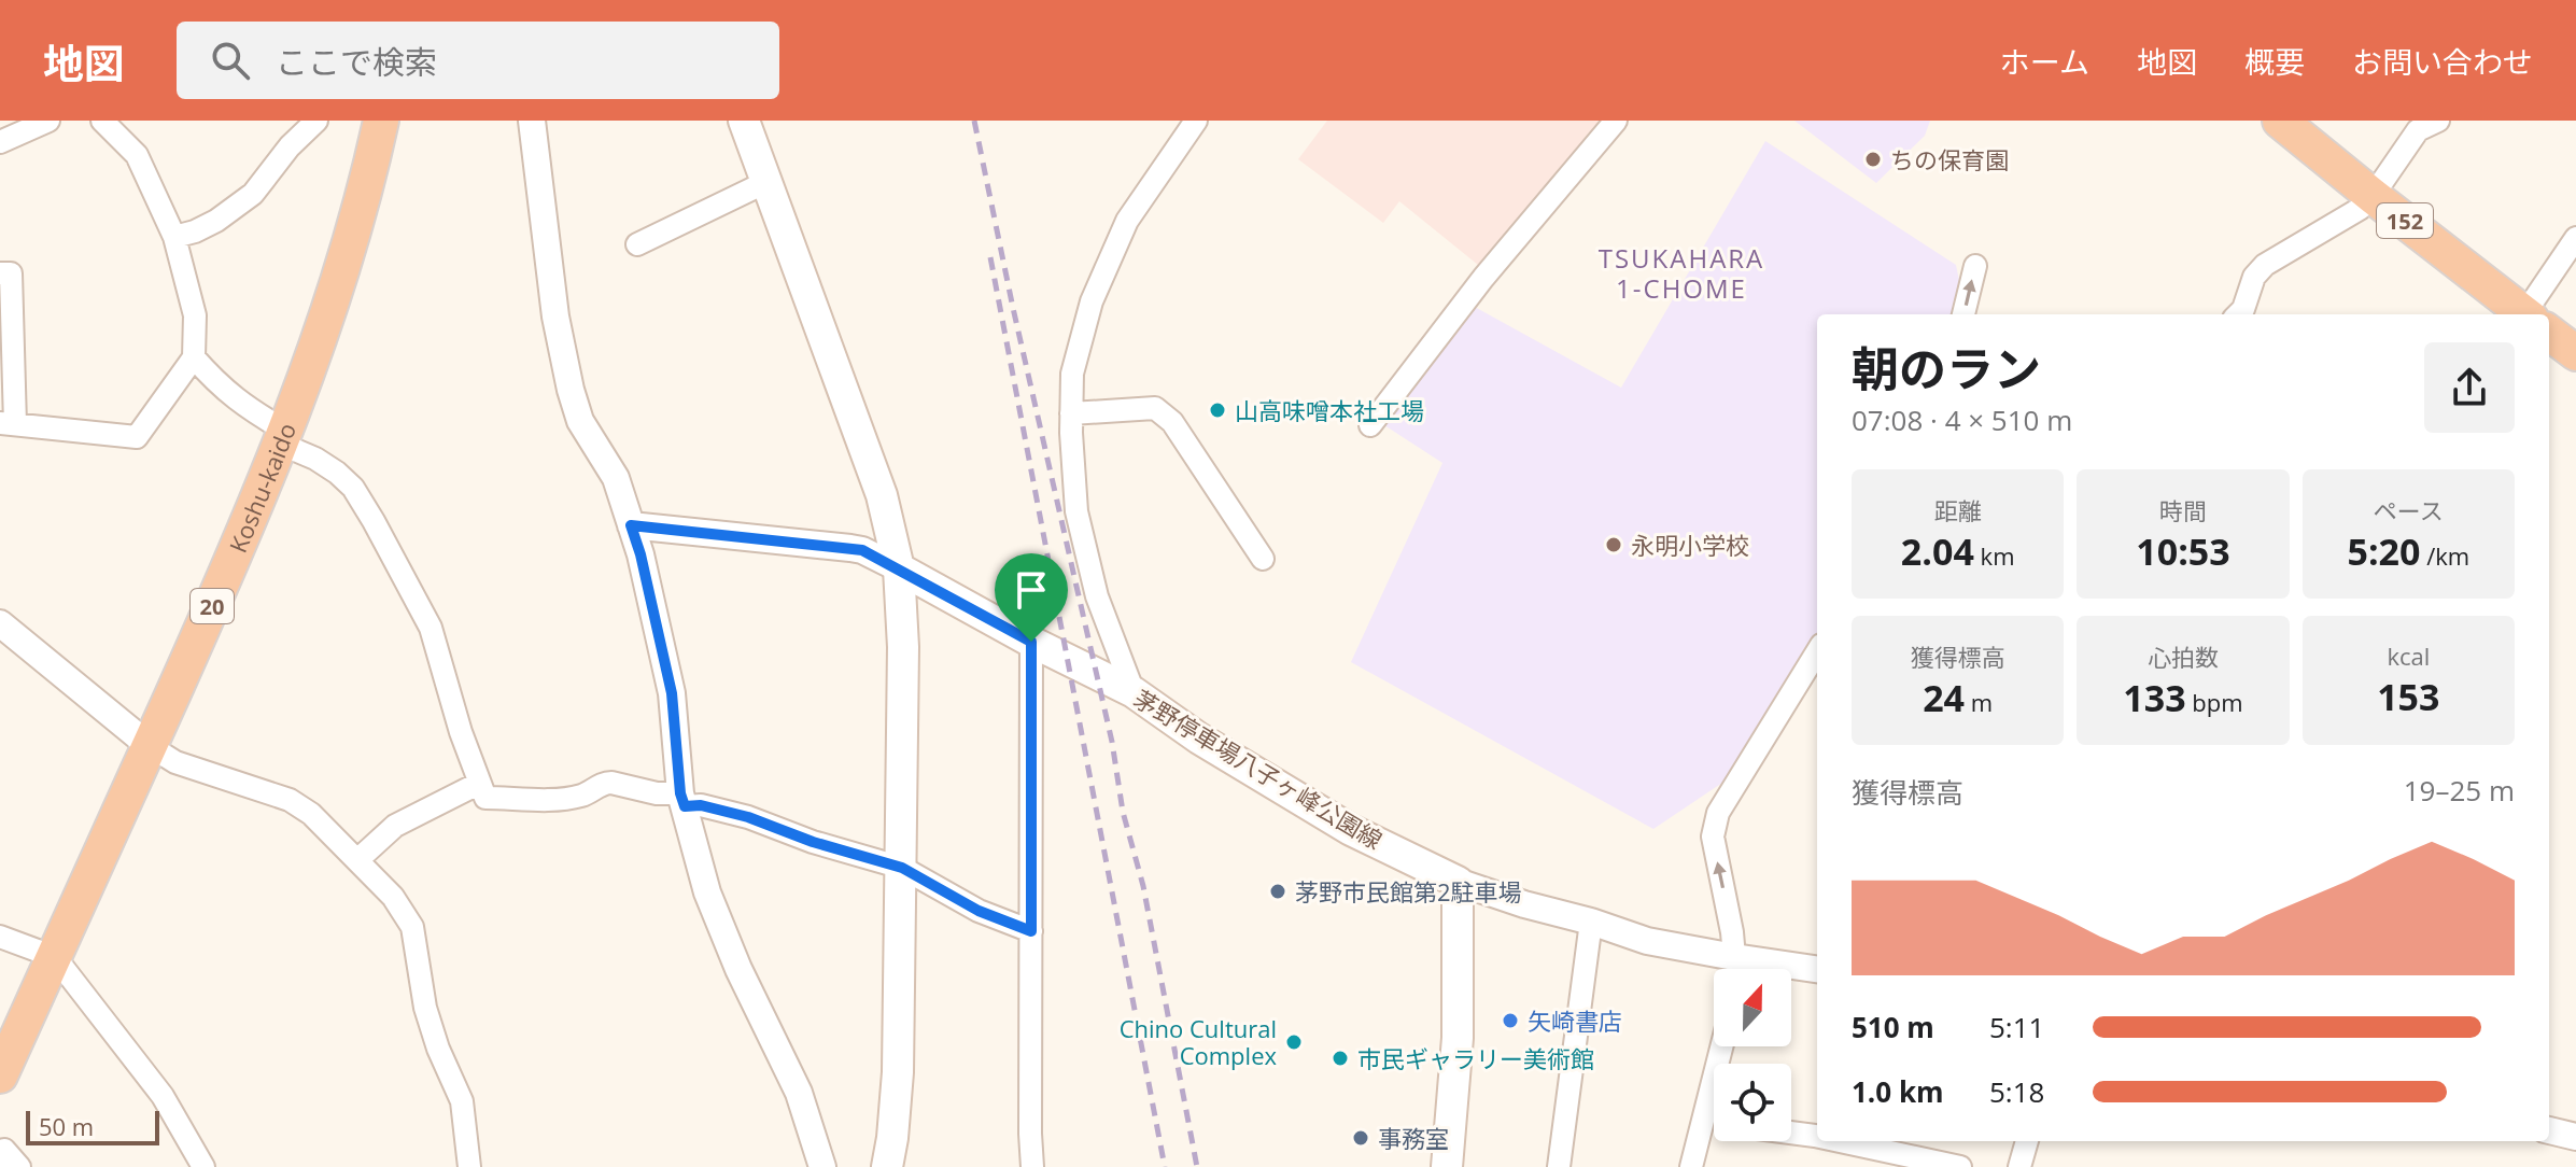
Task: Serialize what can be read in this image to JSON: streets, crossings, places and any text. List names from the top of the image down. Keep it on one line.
{"streets":{"highway":["152","Koshu-kaido","20"],"main road":["茅野停車場八子ヶ峰公園線"]},"districts":["TSUKAHARA 1-CHOME"],"places":["ちの保育園","山高味噌本社工場","永明小学校","茅野市民館第2駐車場","矢崎書店","Chino Cultural Complex","市民ギャラリー美術館","事務室"],"scale_bar":"50 m","north":"top","page":{"header":"地図","search":"ここで検索","nav":["ホーム","地図","概要","お問い合わせ"],"heading":["朝のラン","07:08 · 4 × 510 m"],"stats":[["距離","2.04 km"],["時間","10:53"],["ペース","5:20 /km"],["獲得標高","24 m"],["心拍数","133 bpm"],["kcal","153"]],"chart":["獲得標高","19–25 m"],"list":[{"name":"510 m","note":"5:11"},{"name":"1.0 km","note":"5:18"}],"scale":"50 m"}}
